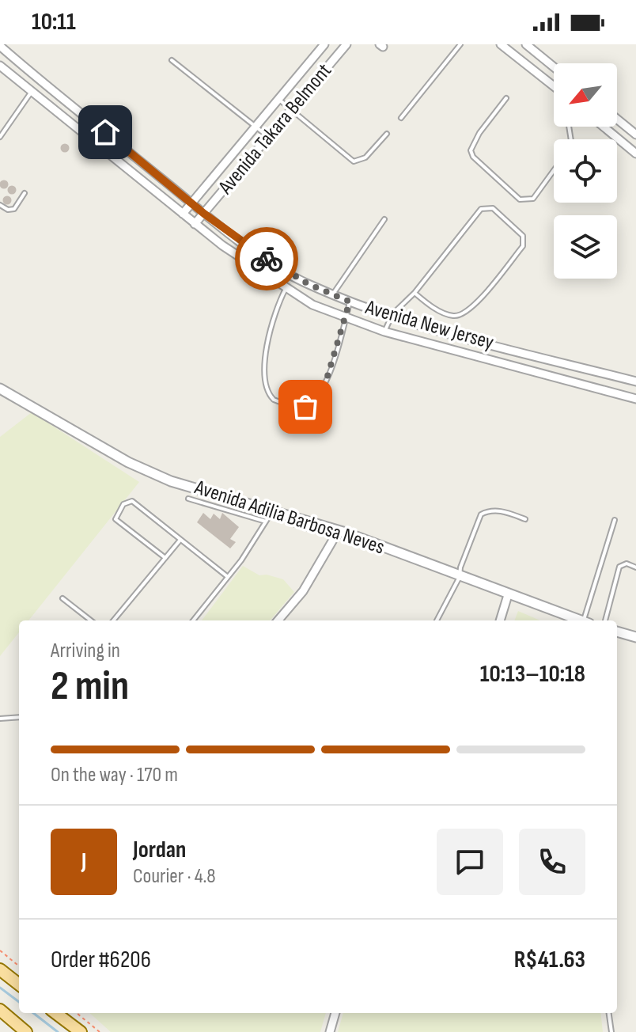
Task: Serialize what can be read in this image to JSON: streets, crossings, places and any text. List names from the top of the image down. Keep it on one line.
{"streets":{"street":["Avenida Takara Belmont","Avenida New Jersey","Avenida Adilia Barbosa Neves"]},"crossings":[["Avenida Takara Belmont","Avenida New Jersey"]],"north":"bottom left","page":{"status":"10:11","heading":["2 min","Arriving in","10:13–10:18"],"panel":["Jordan","Courier · 4.8","Order #6206","R$41.63"],"bar":"On the way · 170 m","round":"J"}}
